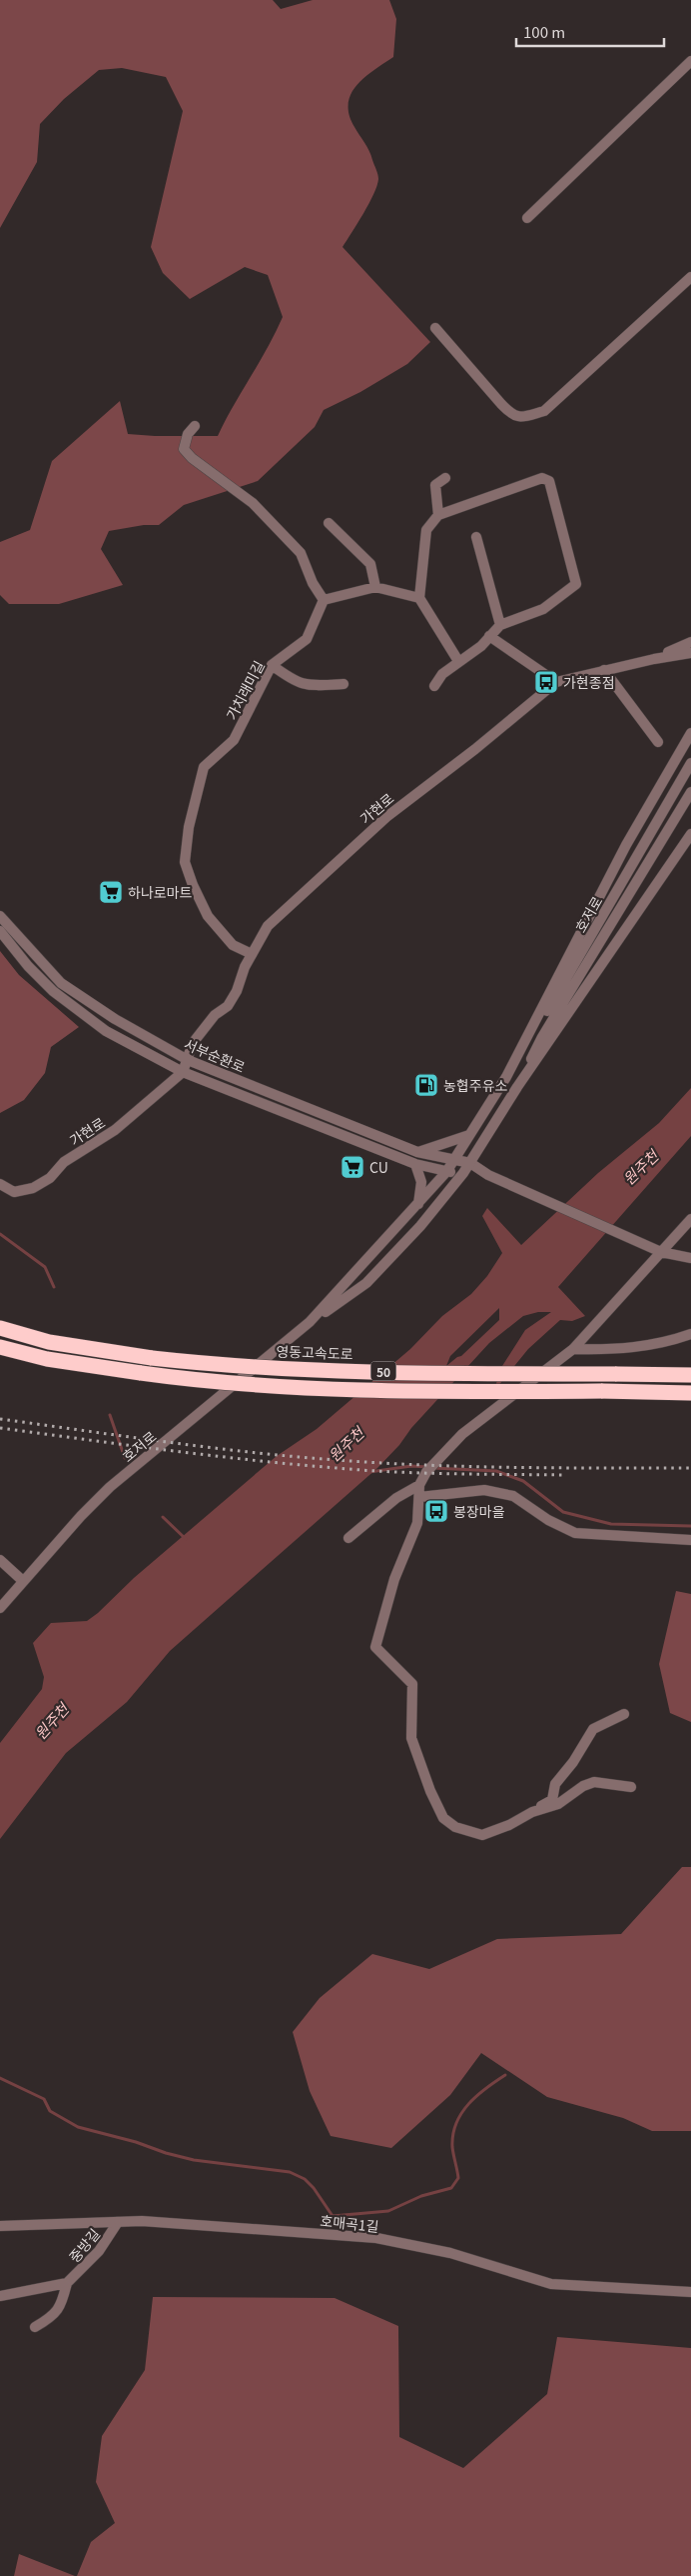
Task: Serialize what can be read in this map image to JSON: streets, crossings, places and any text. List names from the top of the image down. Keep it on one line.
{"streets":{"highway":["영동고속도로","50"],"street":["가치래미길","가현로","호저로","서부순환로","호매곡1길","중방길"]},"crossings":[["가치래미길","가현로"],["가현로","서부순환로"],["호저로","서부순환로"],["호매곡1길","중방길"]],"water":["원주천"],"places":{"bus stop":["가현종점","봉장마을"],"supermarket":["하나로마트","CU"],"fuel station":["농협주유소"]},"scale_bar":"100 m"}
